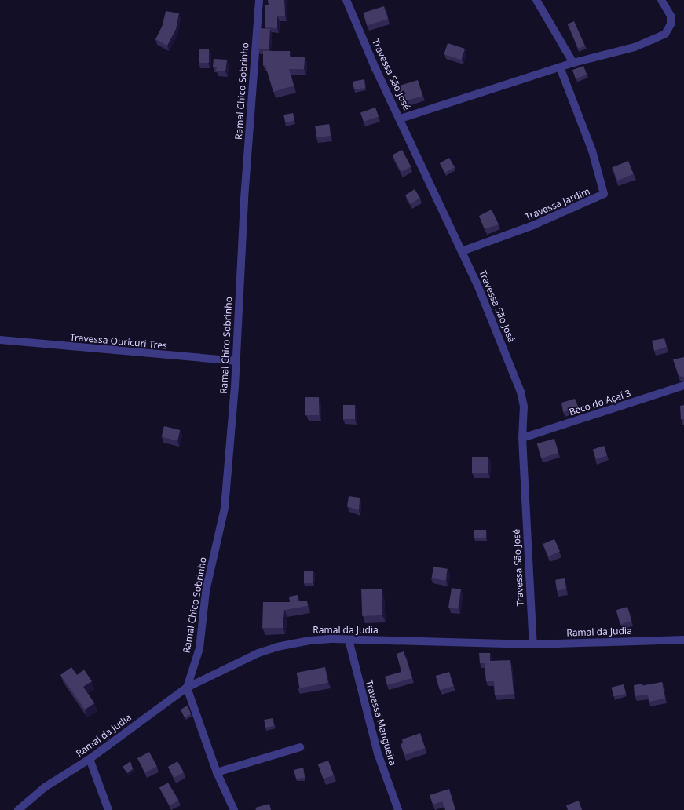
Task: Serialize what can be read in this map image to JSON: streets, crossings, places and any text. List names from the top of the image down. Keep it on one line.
{"streets":{"street":["Travessa São José","Ramal Chico Sobrinho","Travessa Jardim","Travessa Ouricuri Tres","Beco do Açaí 3","Ramal da Judia","Travessa Mangueira"]},"crossings":[["Travessa São José","Travessa Jardim"],["Travessa São José","Beco do Açaí 3"],["Travessa São José","Ramal da Judia"],["Ramal Chico Sobrinho","Travessa Ouricuri Tres"],["Ramal Chico Sobrinho","Ramal da Judia"],["Ramal da Judia","Travessa Mangueira"]]}
